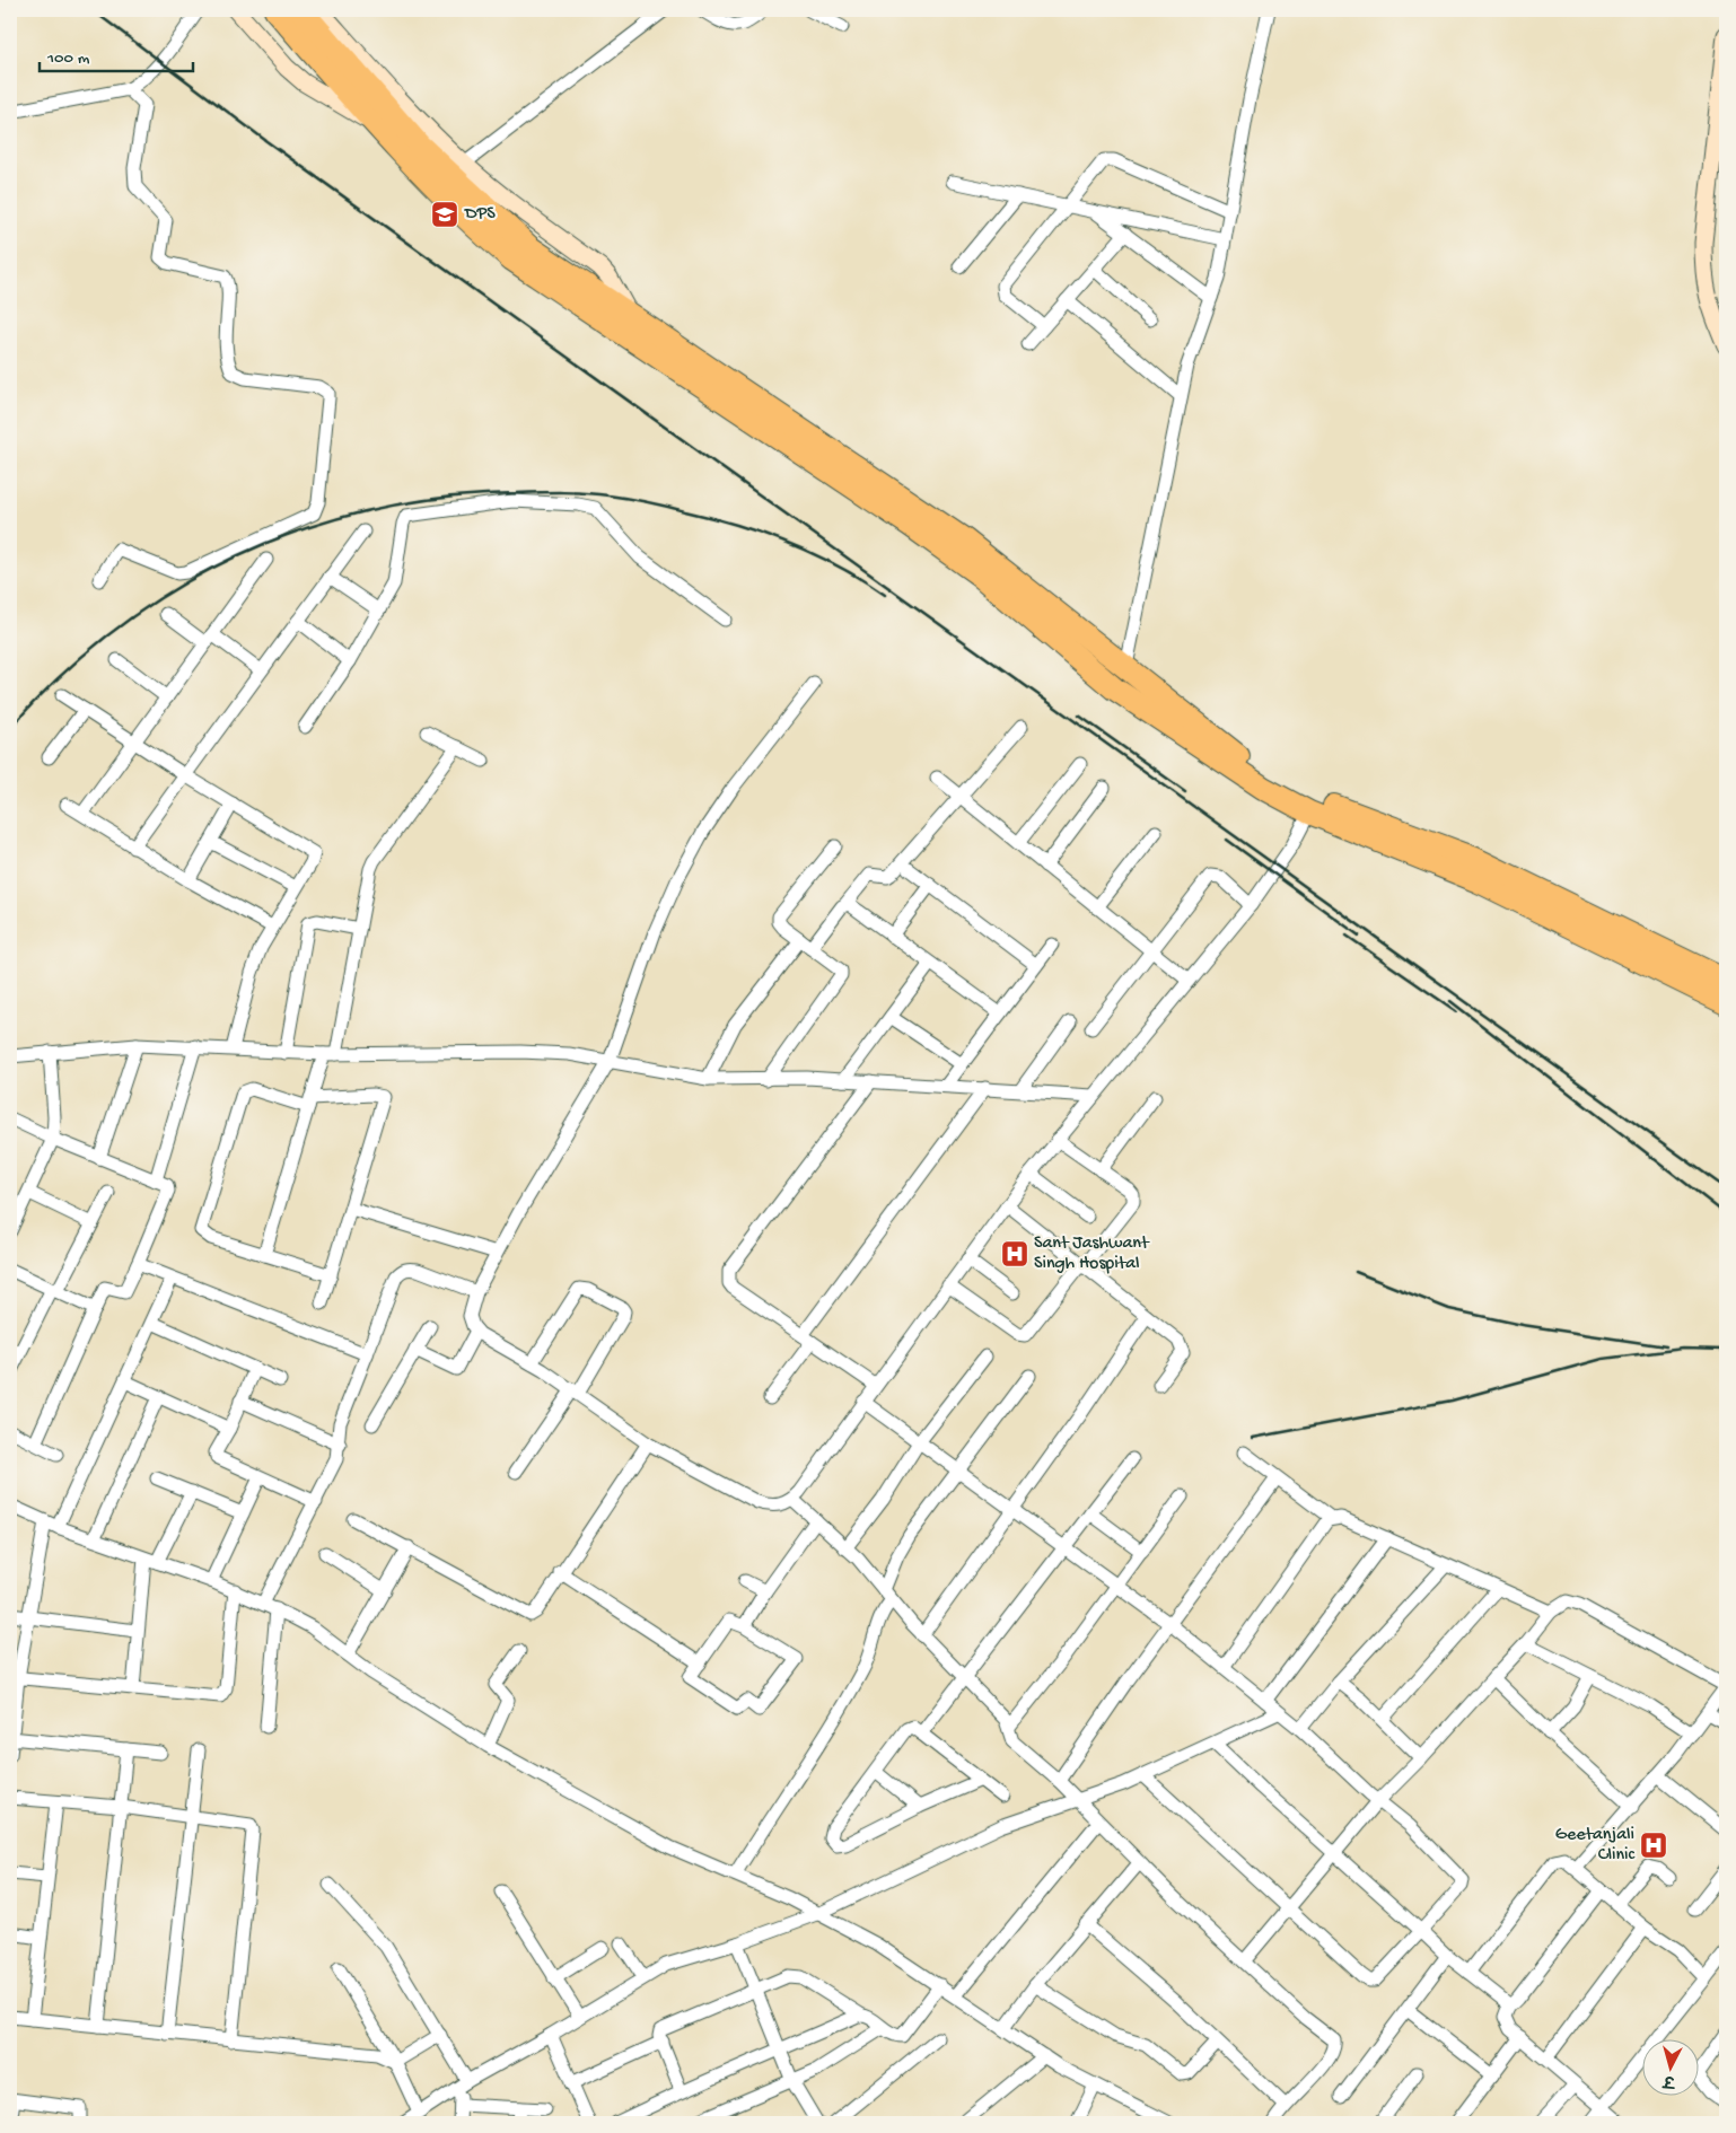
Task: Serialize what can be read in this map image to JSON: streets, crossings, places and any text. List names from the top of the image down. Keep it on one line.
{"places":{"school or university":["DPS"],"hospital":["Sant Jashwant Singh Hospital","Geetanjali Clinic"]},"scale_bar":"100 m","north":"bottom"}
